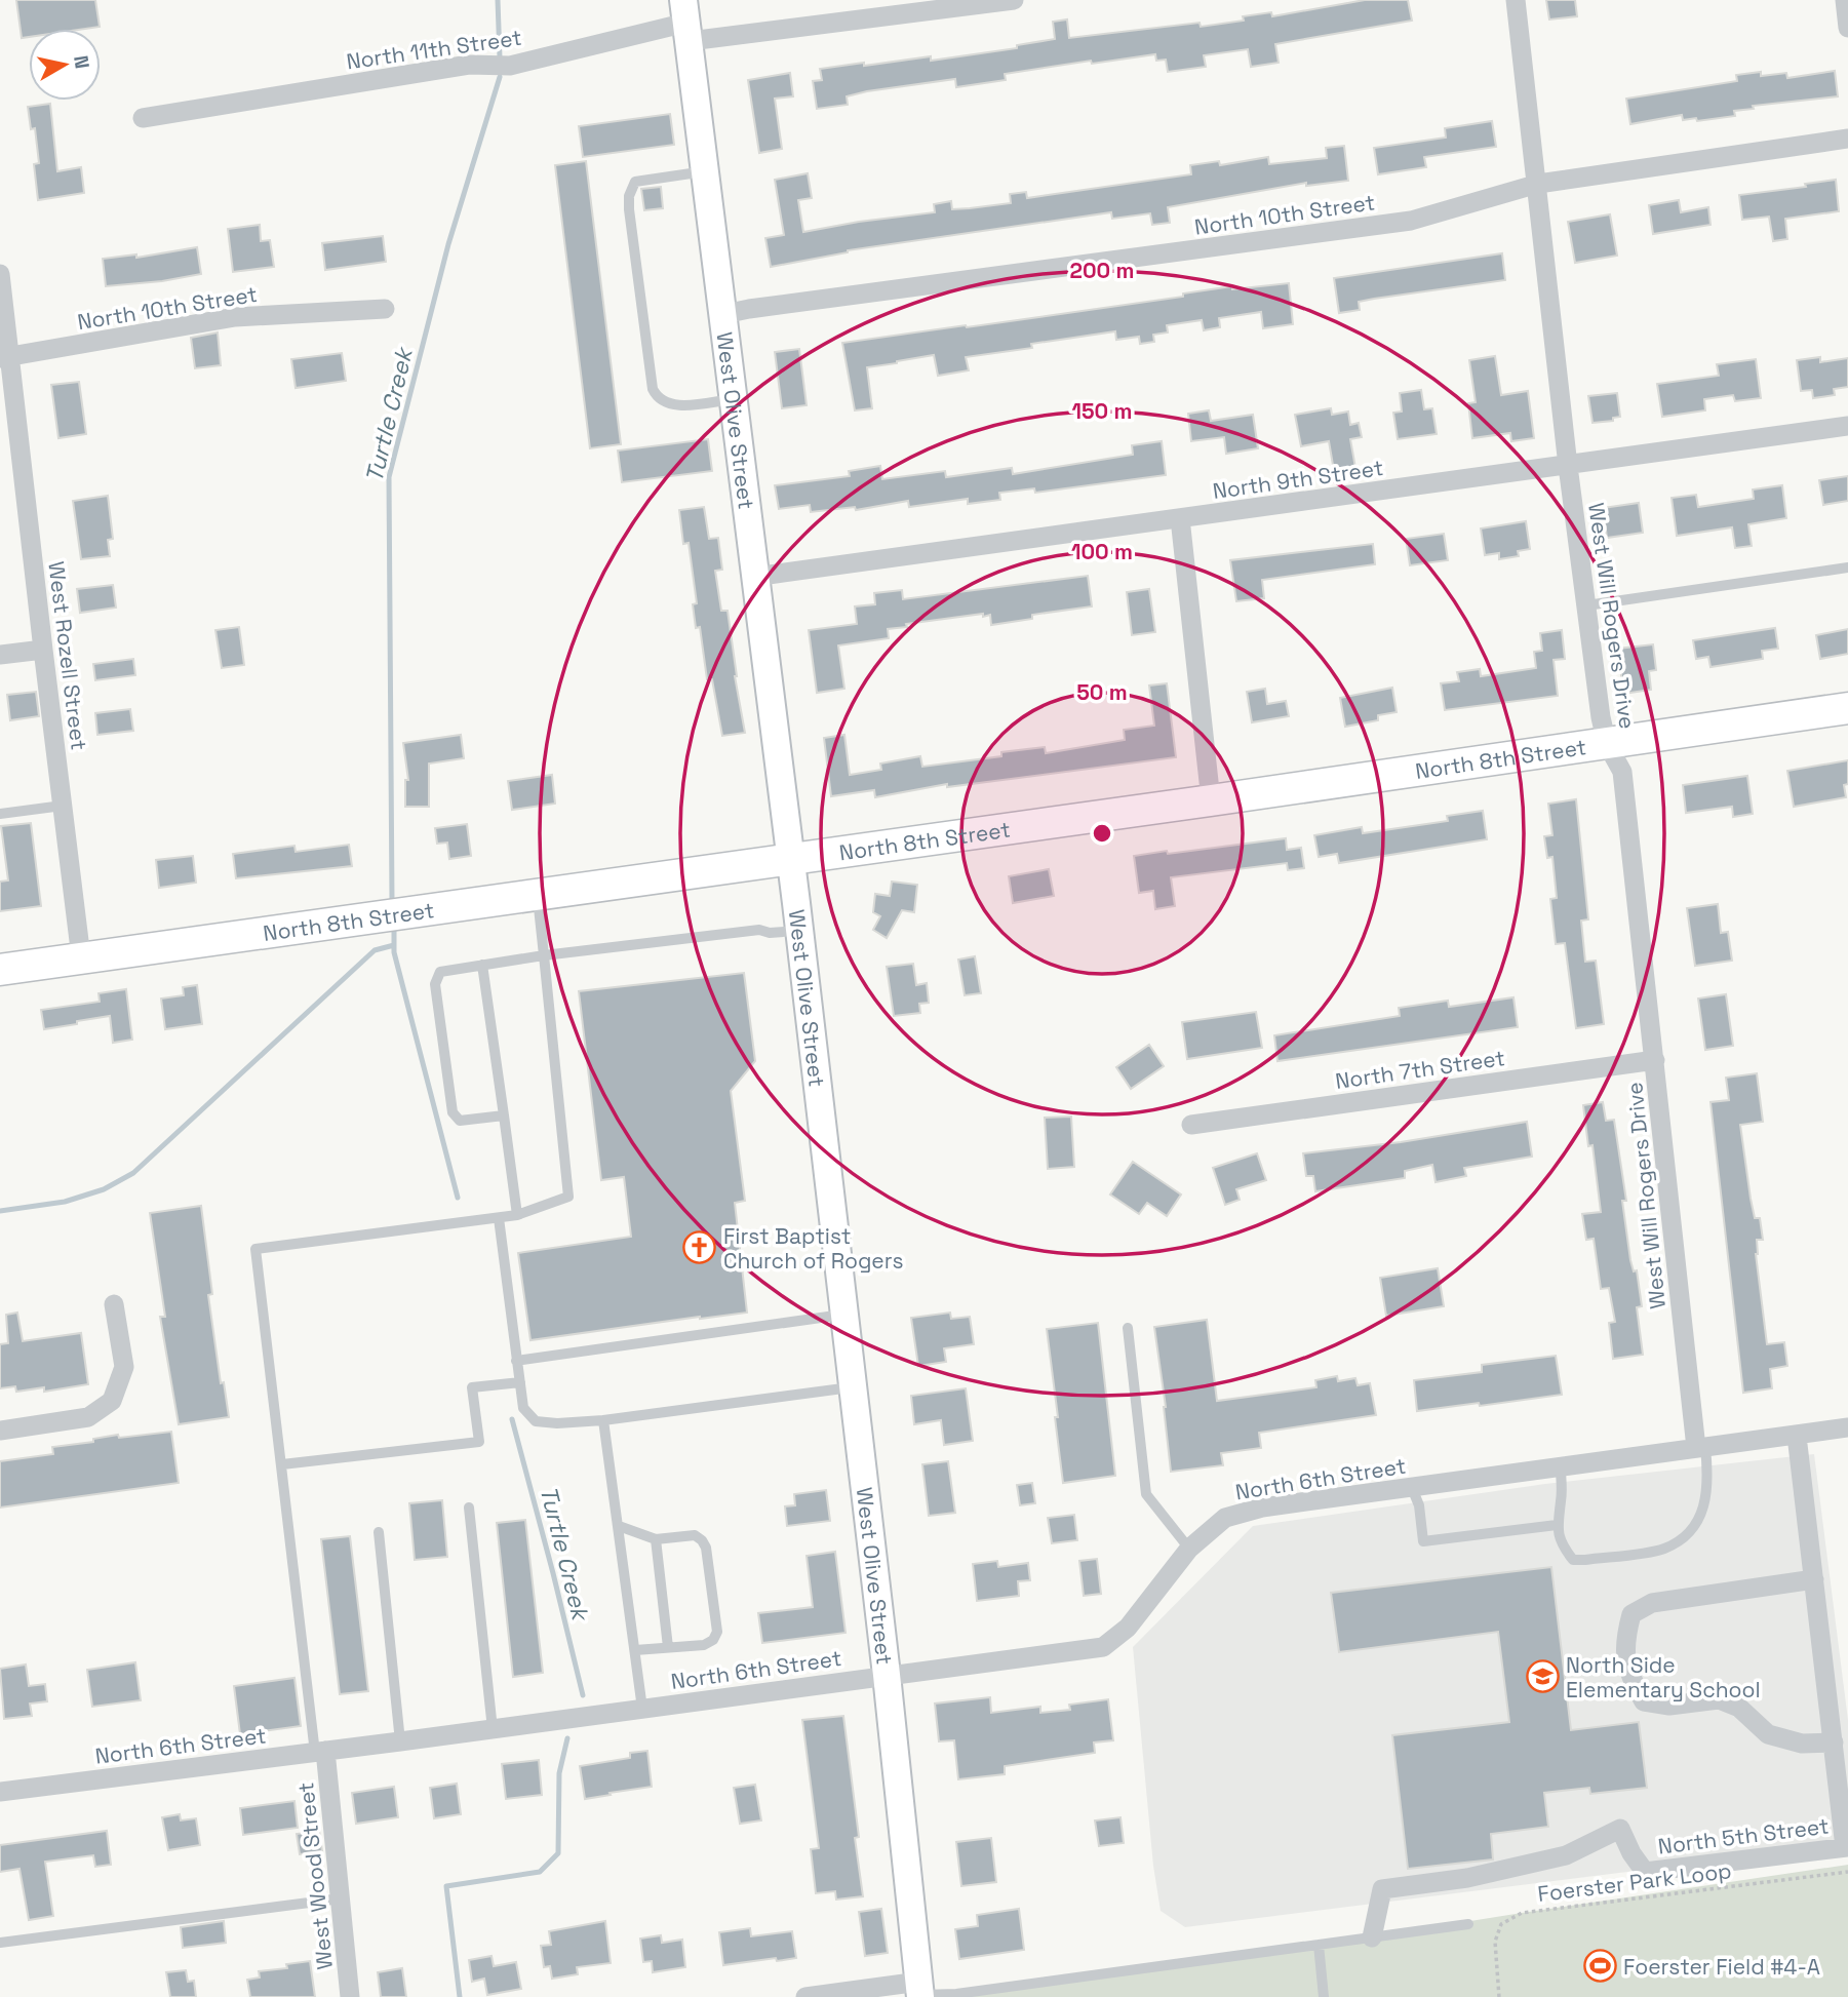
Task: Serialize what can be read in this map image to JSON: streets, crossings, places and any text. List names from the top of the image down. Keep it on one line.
{"streets":{"main road":["West Olive Street","North 8th Street"],"street":["North 11th Street","North 10th Street","North 9th Street","West Will Rogers Drive","West Rozell Street","North 7th Street","North 6th Street","North 5th Street","West Wood Street"],"path":["Foerster Park Loop"]},"crossings":[["North 11th Street","West Olive Street"],["North 10th Street","West Olive Street"],["North 10th Street","West Will Rogers Drive"],["North 10th Street","West Rozell Street"],["West Olive Street","North 9th Street"],["West Olive Street","North 8th Street"],["West Olive Street","North 6th Street"],["North 9th Street","West Will Rogers Drive"],["West Will Rogers Drive","North 8th Street"],["West Will Rogers Drive","North 7th Street"],["West Will Rogers Drive","North 6th Street"],["West Rozell Street","North 8th Street"],["North 6th Street","West Wood Street"]],"water":["Turtle Creek"],"places":{"church":["First Baptist Church of Rogers"],"school or university":["North Side Elementary School"],"sports":["Foerster Field #4-A"]},"north":"right","rings":["200 m","150 m","100 m","50 m"]}
